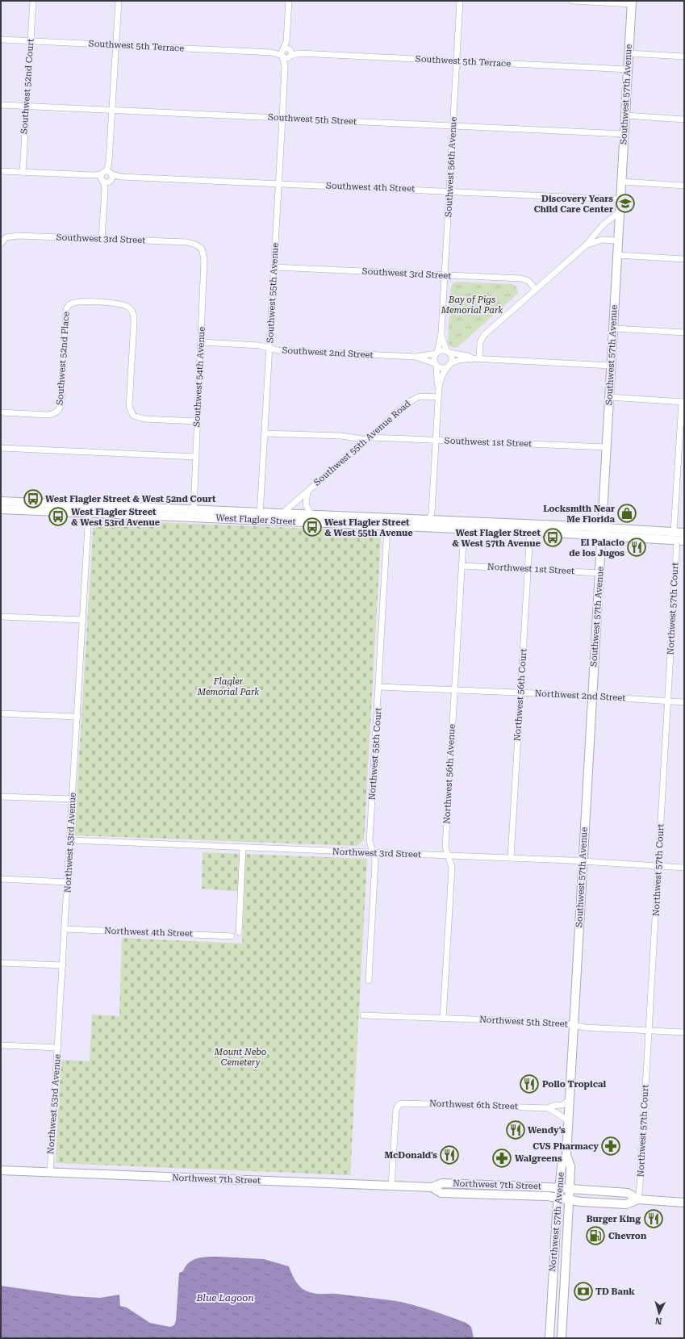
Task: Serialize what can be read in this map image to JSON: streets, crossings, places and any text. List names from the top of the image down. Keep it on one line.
{"streets":{"main road":["Southwest 57th Avenue","West Flagler Street","Northwest 7th Street","Northwest 57th Avenue"],"street":["Southwest 5th Terrace","Southwest 52nd Court","Southwest 5th Street","Southwest 56th Avenue","Southwest 4th Street","Southwest 3rd Street","Southwest 55th Avenue","Southwest 2nd Street","Southwest 52nd Place","Southwest 54th Avenue","Southwest 1st Street","Southwest 55th Avenue Road","Northwest 1st Street","Northwest 57th Court","Northwest 56th Court","Northwest 2nd Street","Northwest 55th Court","Northwest 56th Avenue","Northwest 53rd Avenue","Northwest 3rd Street","Northwest 4th Street","Northwest 5th Street","Northwest 6th Street"]},"crossings":[["Southwest 5th Terrace","Southwest 52nd Court"],["Southwest 5th Terrace","Southwest 57th Avenue"],["Southwest 5th Terrace","Southwest 56th Avenue"],["Southwest 5th Terrace","Southwest 55th Avenue"],["Southwest 52nd Court","Southwest 5th Street"],["Southwest 52nd Court","Southwest 4th Street"],["Southwest 57th Avenue","Southwest 5th Street"],["Southwest 57th Avenue","Southwest 4th Street"],["Southwest 57th Avenue","Southwest 1st Street"],["Southwest 57th Avenue","West Flagler Street"],["Southwest 57th Avenue","Northwest 1st Street"],["Southwest 57th Avenue","Northwest 2nd Street"],["Southwest 57th Avenue","Northwest 3rd Street"],["Southwest 57th Avenue","Northwest 5th Street"],["Southwest 57th Avenue","Northwest 6th Street"],["Southwest 57th Avenue","Northwest 57th Avenue"],["Southwest 5th Street","Southwest 56th Avenue"],["Southwest 5th Street","Southwest 55th Avenue"],["Southwest 56th Avenue","Southwest 4th Street"],["Southwest 56th Avenue","Southwest 3rd Street"],["Southwest 56th Avenue","Southwest 2nd Street"],["Southwest 4th Street","Southwest 55th Avenue"],["Southwest 3rd Street","Southwest 55th Avenue"],["Southwest 3rd Street","Southwest 54th Avenue"],["Southwest 55th Avenue","Southwest 2nd Street"],["Southwest 55th Avenue","Southwest 1st Street"],["Southwest 55th Avenue","West Flagler Street"],["Southwest 2nd Street","Southwest 54th Avenue"],["Southwest 52nd Place","Southwest 54th Avenue"],["Southwest 54th Avenue","West Flagler Street"],["Southwest 1st Street","Southwest 55th Avenue Road"],["Southwest 55th Avenue Road","West Flagler Street"],["West Flagler Street","Northwest 57th Court"],["West Flagler Street","Northwest 56th Court"],["West Flagler Street","Northwest 55th Court"],["West Flagler Street","Northwest 56th Avenue"],["West Flagler Street","Northwest 53rd Avenue"],["Northwest 1st Street","Northwest 56th Court"],["Northwest 1st Street","Northwest 56th Avenue"],["Northwest 57th Court","Northwest 2nd Street"],["Northwest 57th Court","Northwest 3rd Street"],["Northwest 57th Court","Northwest 5th Street"],["Northwest 57th Court","Northwest 7th Street"],["Northwest 56th Court","Northwest 2nd Street"],["Northwest 56th Court","Northwest 3rd Street"],["Northwest 2nd Street","Northwest 55th Court"],["Northwest 2nd Street","Northwest 56th Avenue"],["Northwest 55th Court","Northwest 3rd Street"],["Northwest 56th Avenue","Northwest 3rd Street"],["Northwest 56th Avenue","Northwest 5th Street"],["Northwest 53rd Avenue","Northwest 3rd Street"],["Northwest 53rd Avenue","Northwest 4th Street"],["Northwest 53rd Avenue","Northwest 7th Street"],["Northwest 6th Street","Northwest 7th Street"],["Northwest 7th Street","Northwest 57th Avenue"]],"water":["Blue Lagoon"],"parks":["Bay of Pigs Memorial Park","Flagler Memorial Park","Mount Nebo Cemetery"],"places":{"school or university":["Discovery Years Child Care Center"],"bus stop":["West Flagler Street & West 52nd Court","West Flagler Street & West 53rd Avenue","West Flagler Street & West 55th Avenue","West Flagler Street & West 57th Avenue"],"shop":["Locksmith Near Me Florida"],"restaurant":["El Palacio de los Jugos","Pollo Tropical","Wendy's","McDonald's","Burger King"],"pharmacy":["CVS Pharmacy","Walgreens"],"fuel station":["Chevron"],"bank":["TD Bank"]},"north":"bottom"}
